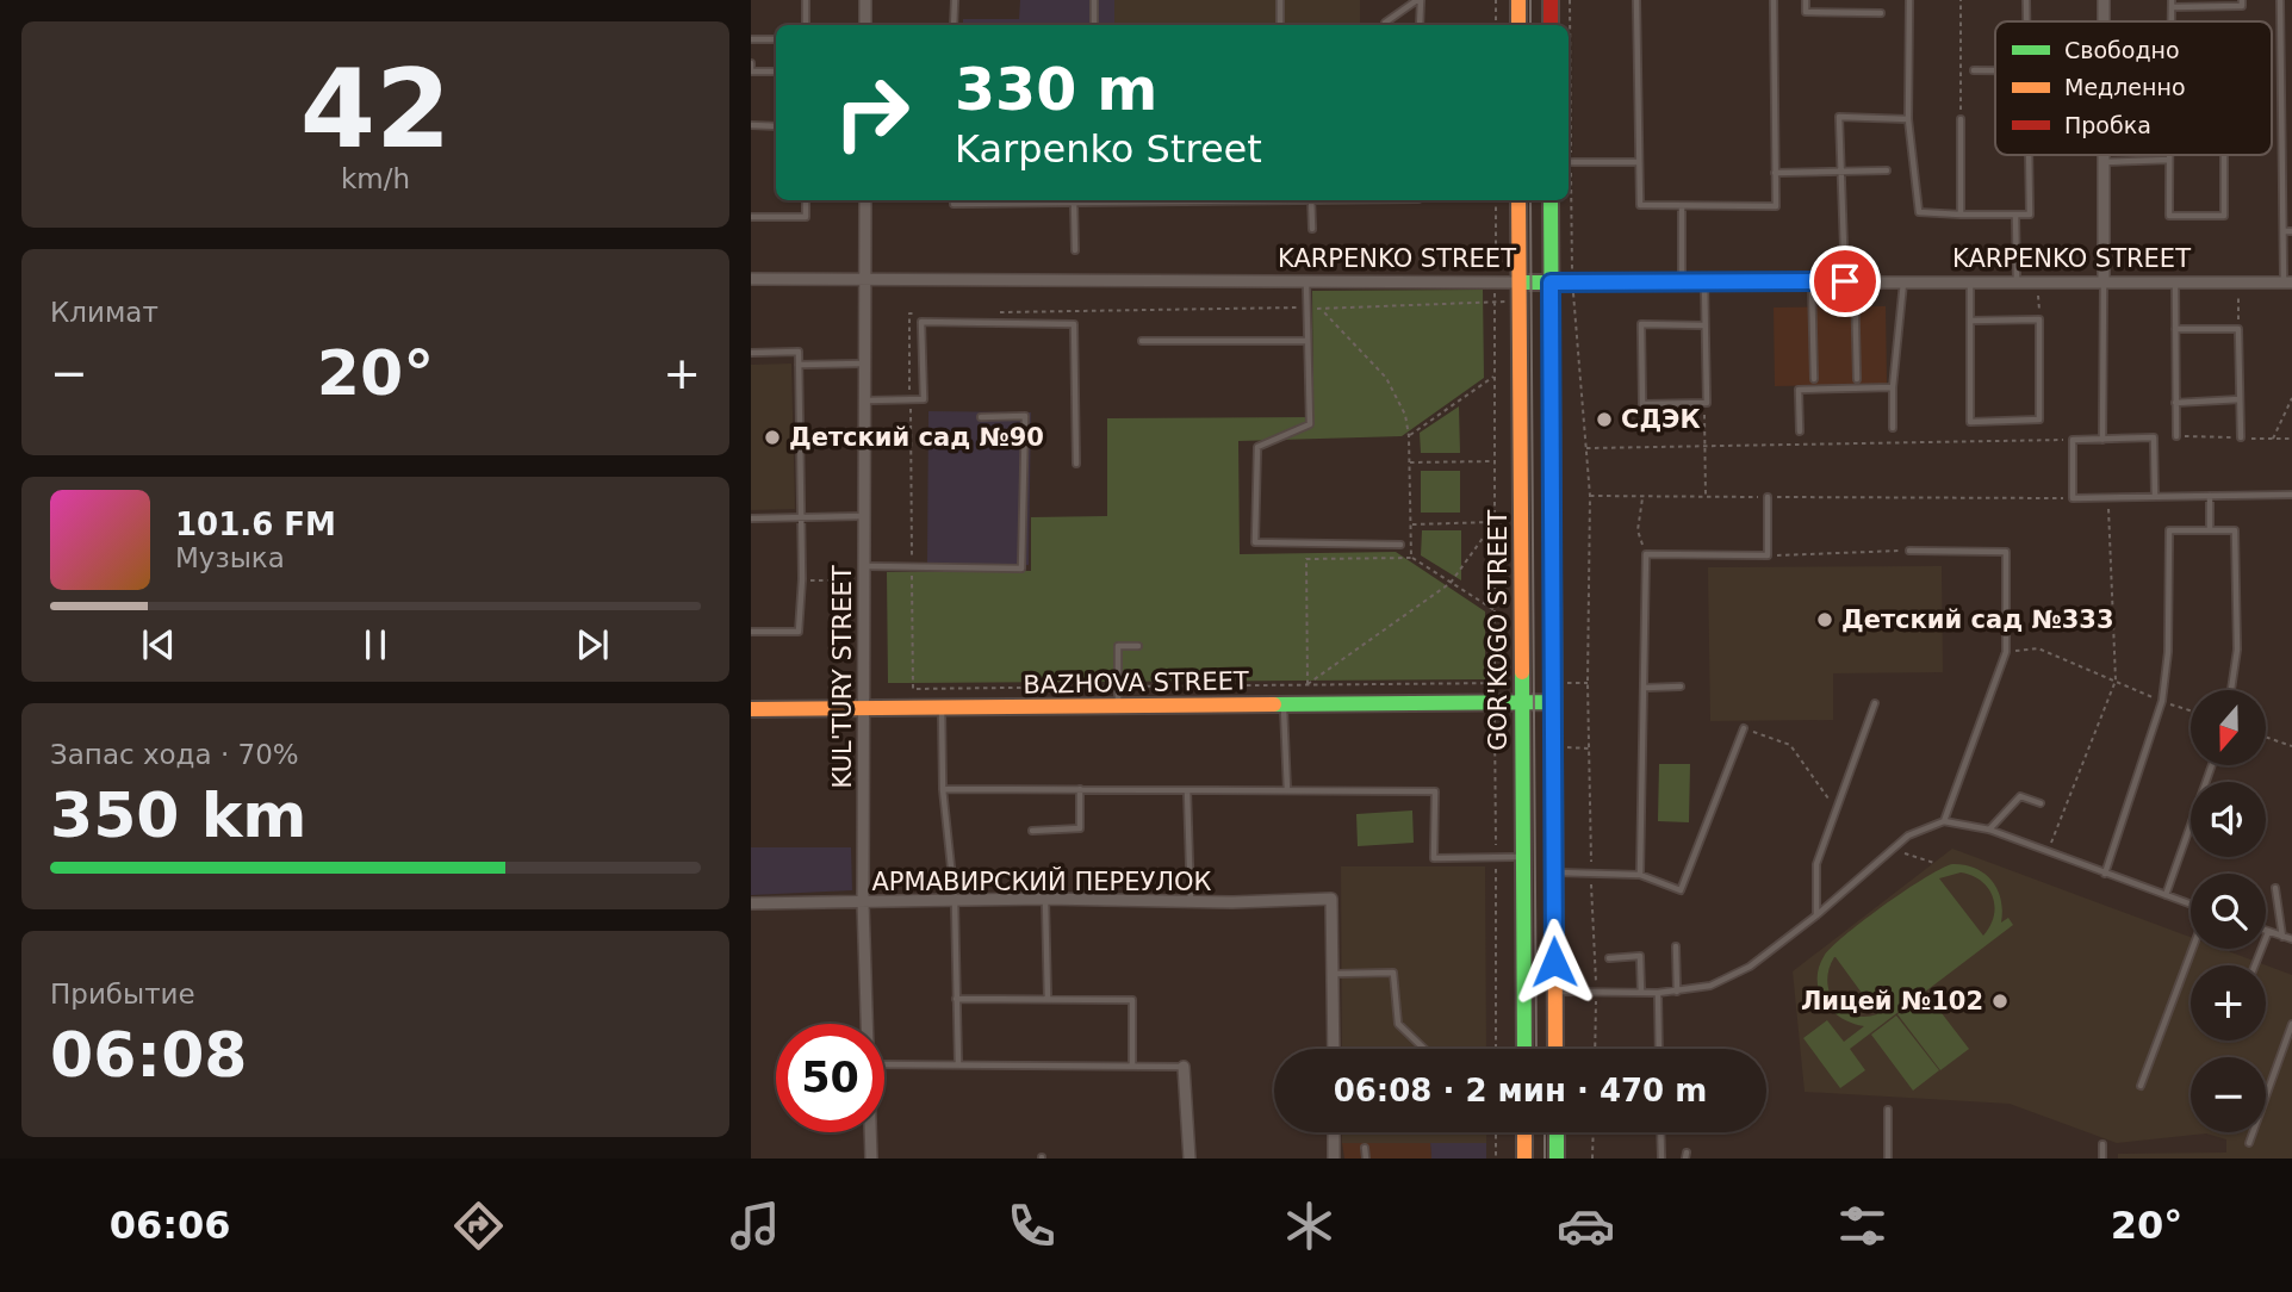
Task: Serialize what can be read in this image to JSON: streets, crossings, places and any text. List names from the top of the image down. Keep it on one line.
{"streets":{"main road":["KARPENKO STREET","GOR'KOGO STREET","BAZHOVA STREET"],"street":["KUL'TURY STREET","АРМАВИРСКИЙ ПЕРЕУЛОК"]},"crossings":[["KARPENKO STREET","GOR'KOGO STREET"],["KARPENKO STREET","KUL'TURY STREET"],["GOR'KOGO STREET","BAZHOVA STREET"],["KUL'TURY STREET","BAZHOVA STREET"],["KUL'TURY STREET","АРМАВИРСКИЙ ПЕРЕУЛОК"]],"places":["СДЭК","Детский сад №90","Детский сад №333","Лицей №102"],"legend":["Свободно","Медленно","Пробка"],"north":"bottom","page":{"tile":[["42","km/h"],"Климат",["Запас хода · 70%","350 km"],["Прибытие","06:08"]],"turn":["330 m","Karpenko Street"],"heat":["−","20°","+"],"song":["101.6 FM","Музыка"],"map_buttons":["+","−"],"limit":"50","trip":"06:08 · 2 мин · 470 m","tabs":["06:06","20°"]}}
